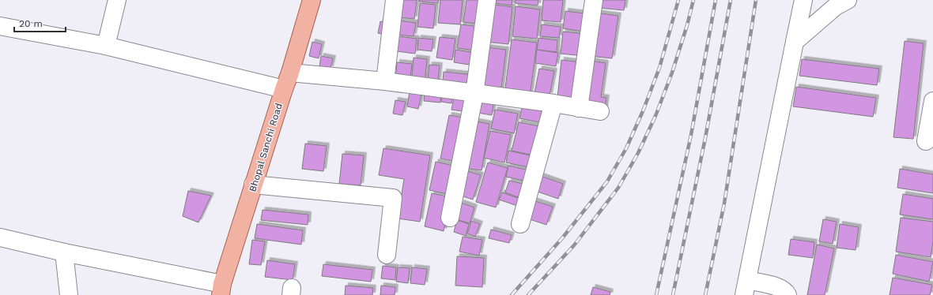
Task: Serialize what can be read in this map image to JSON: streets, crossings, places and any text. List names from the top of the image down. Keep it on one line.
{"streets":{"main road":["Bhopal Sanchi Road"]},"scale_bar":"20 m"}
